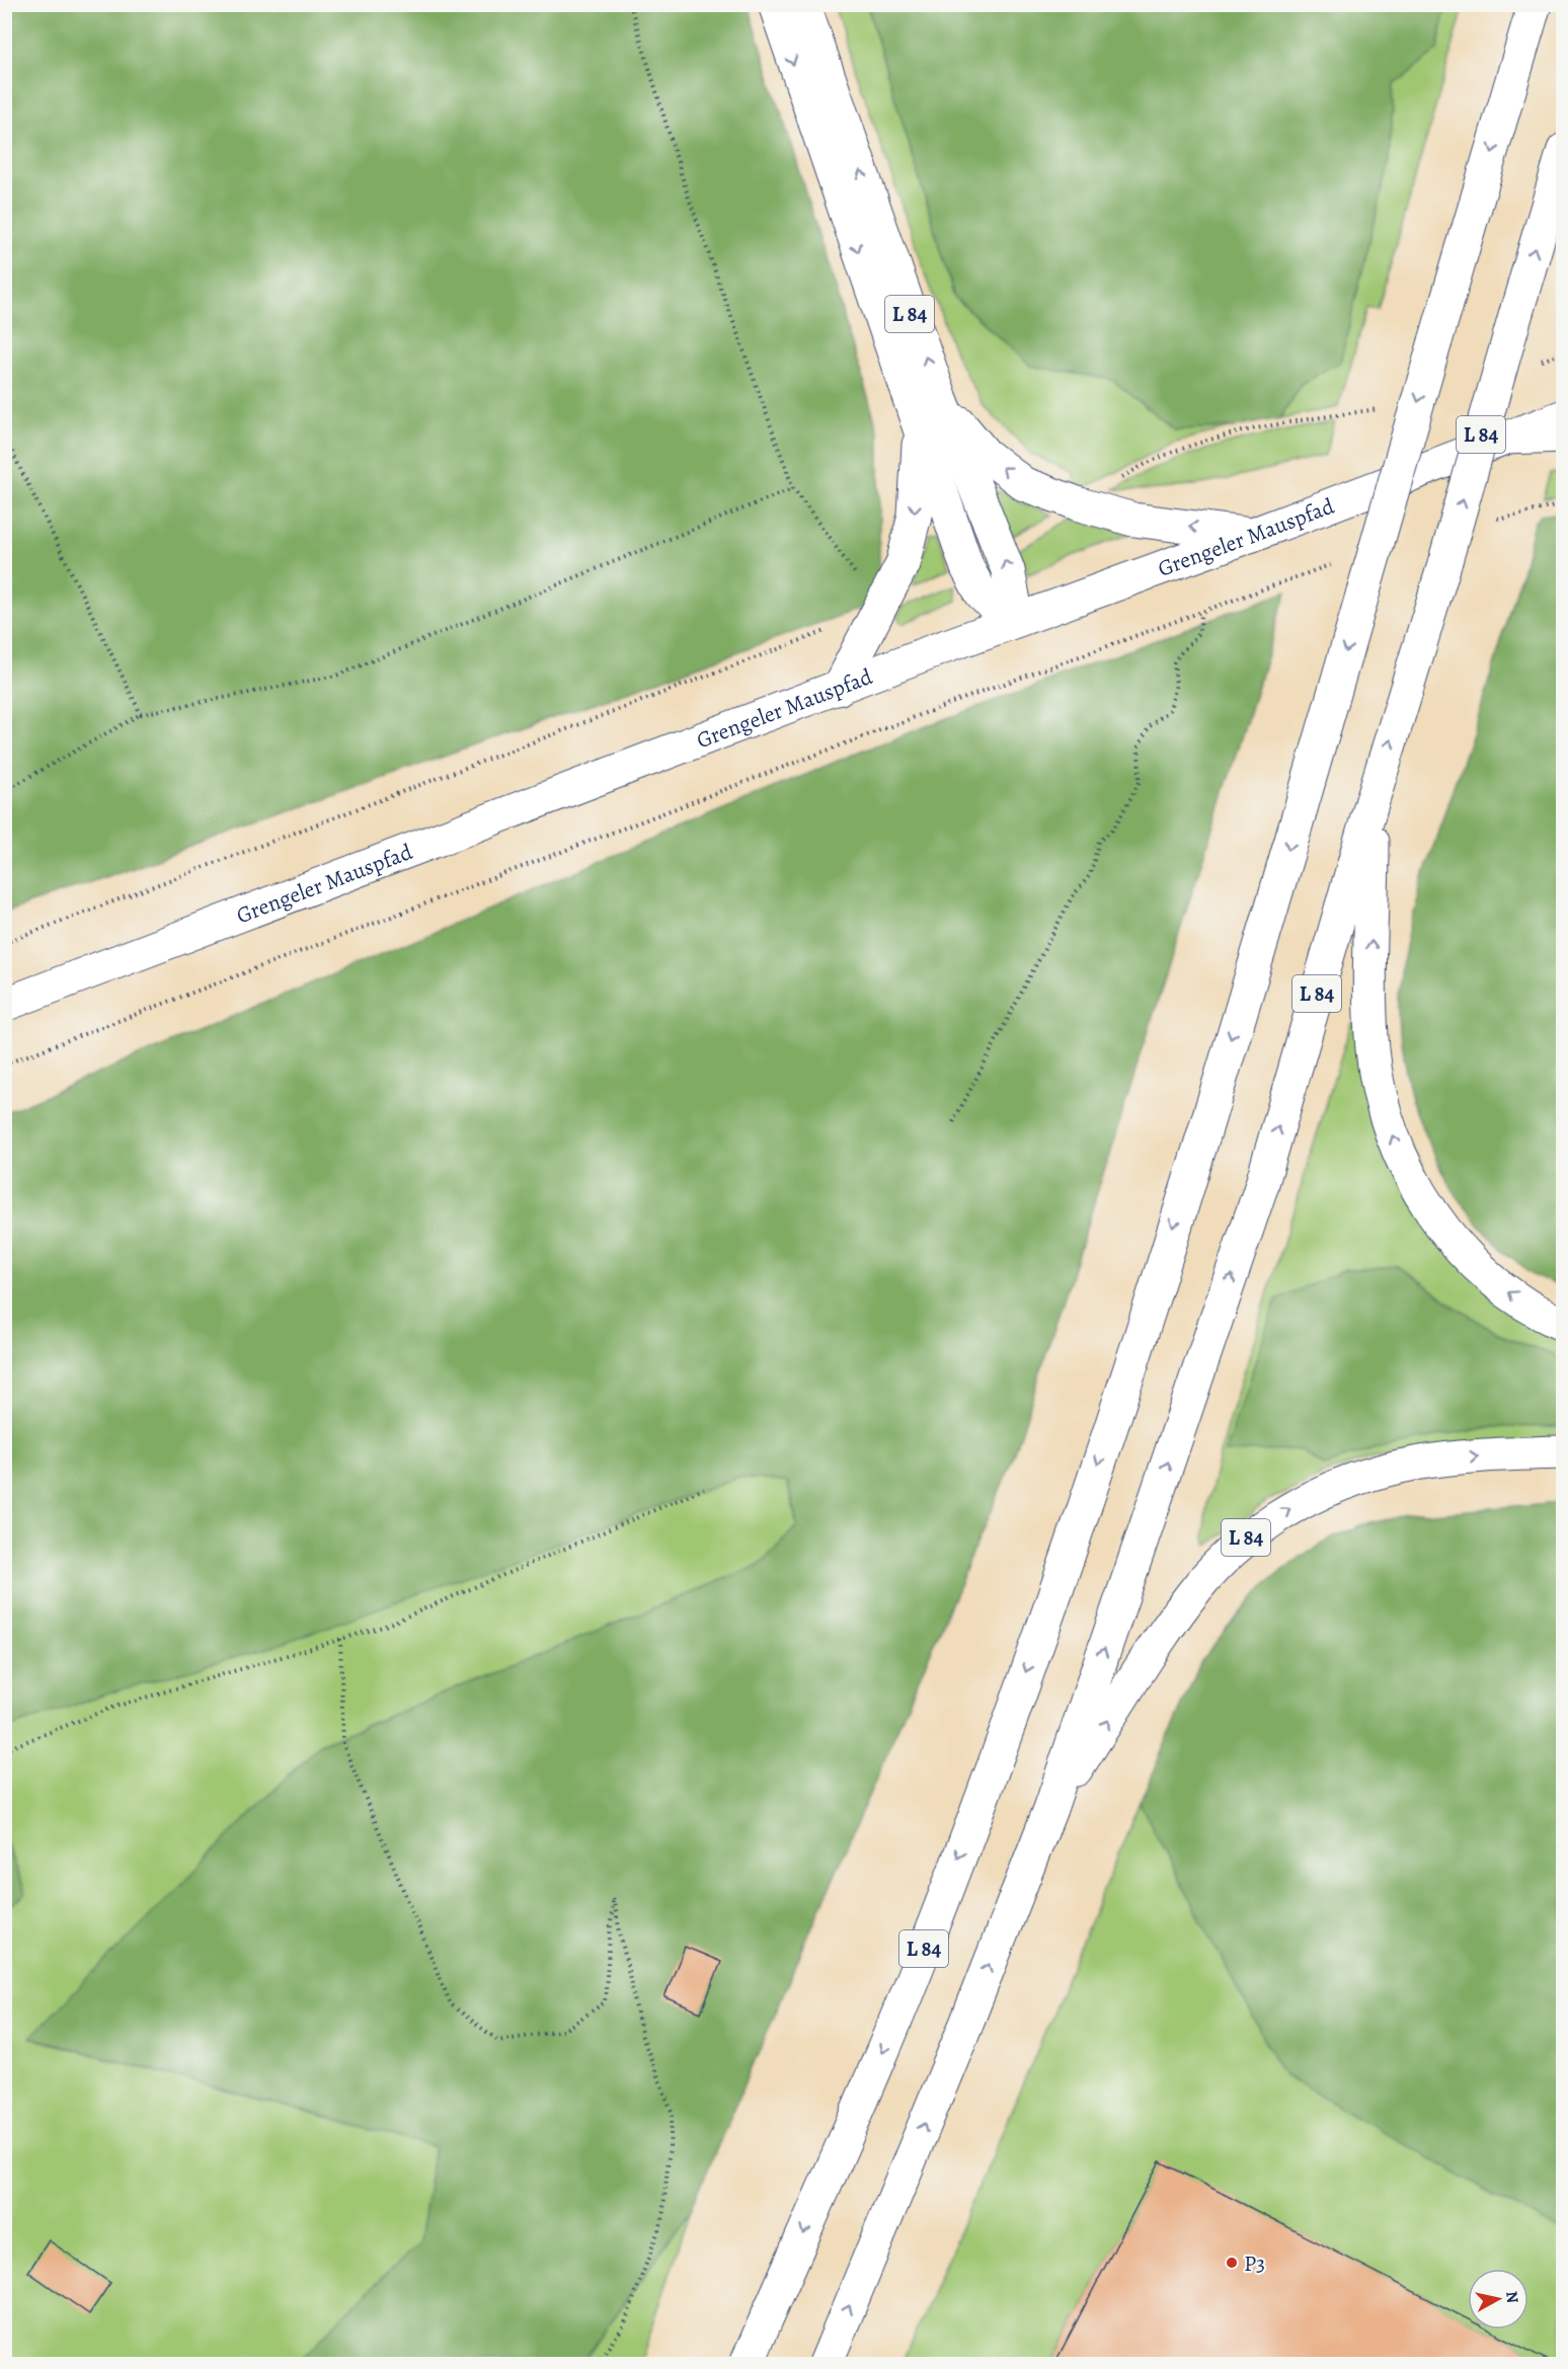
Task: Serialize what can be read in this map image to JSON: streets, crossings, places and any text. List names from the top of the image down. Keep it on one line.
{"streets":{"main road":["L 84","Grengeler Mauspfad"]},"crossings":[["L 84","Grengeler Mauspfad"]],"places":["P3"],"north":"right"}
